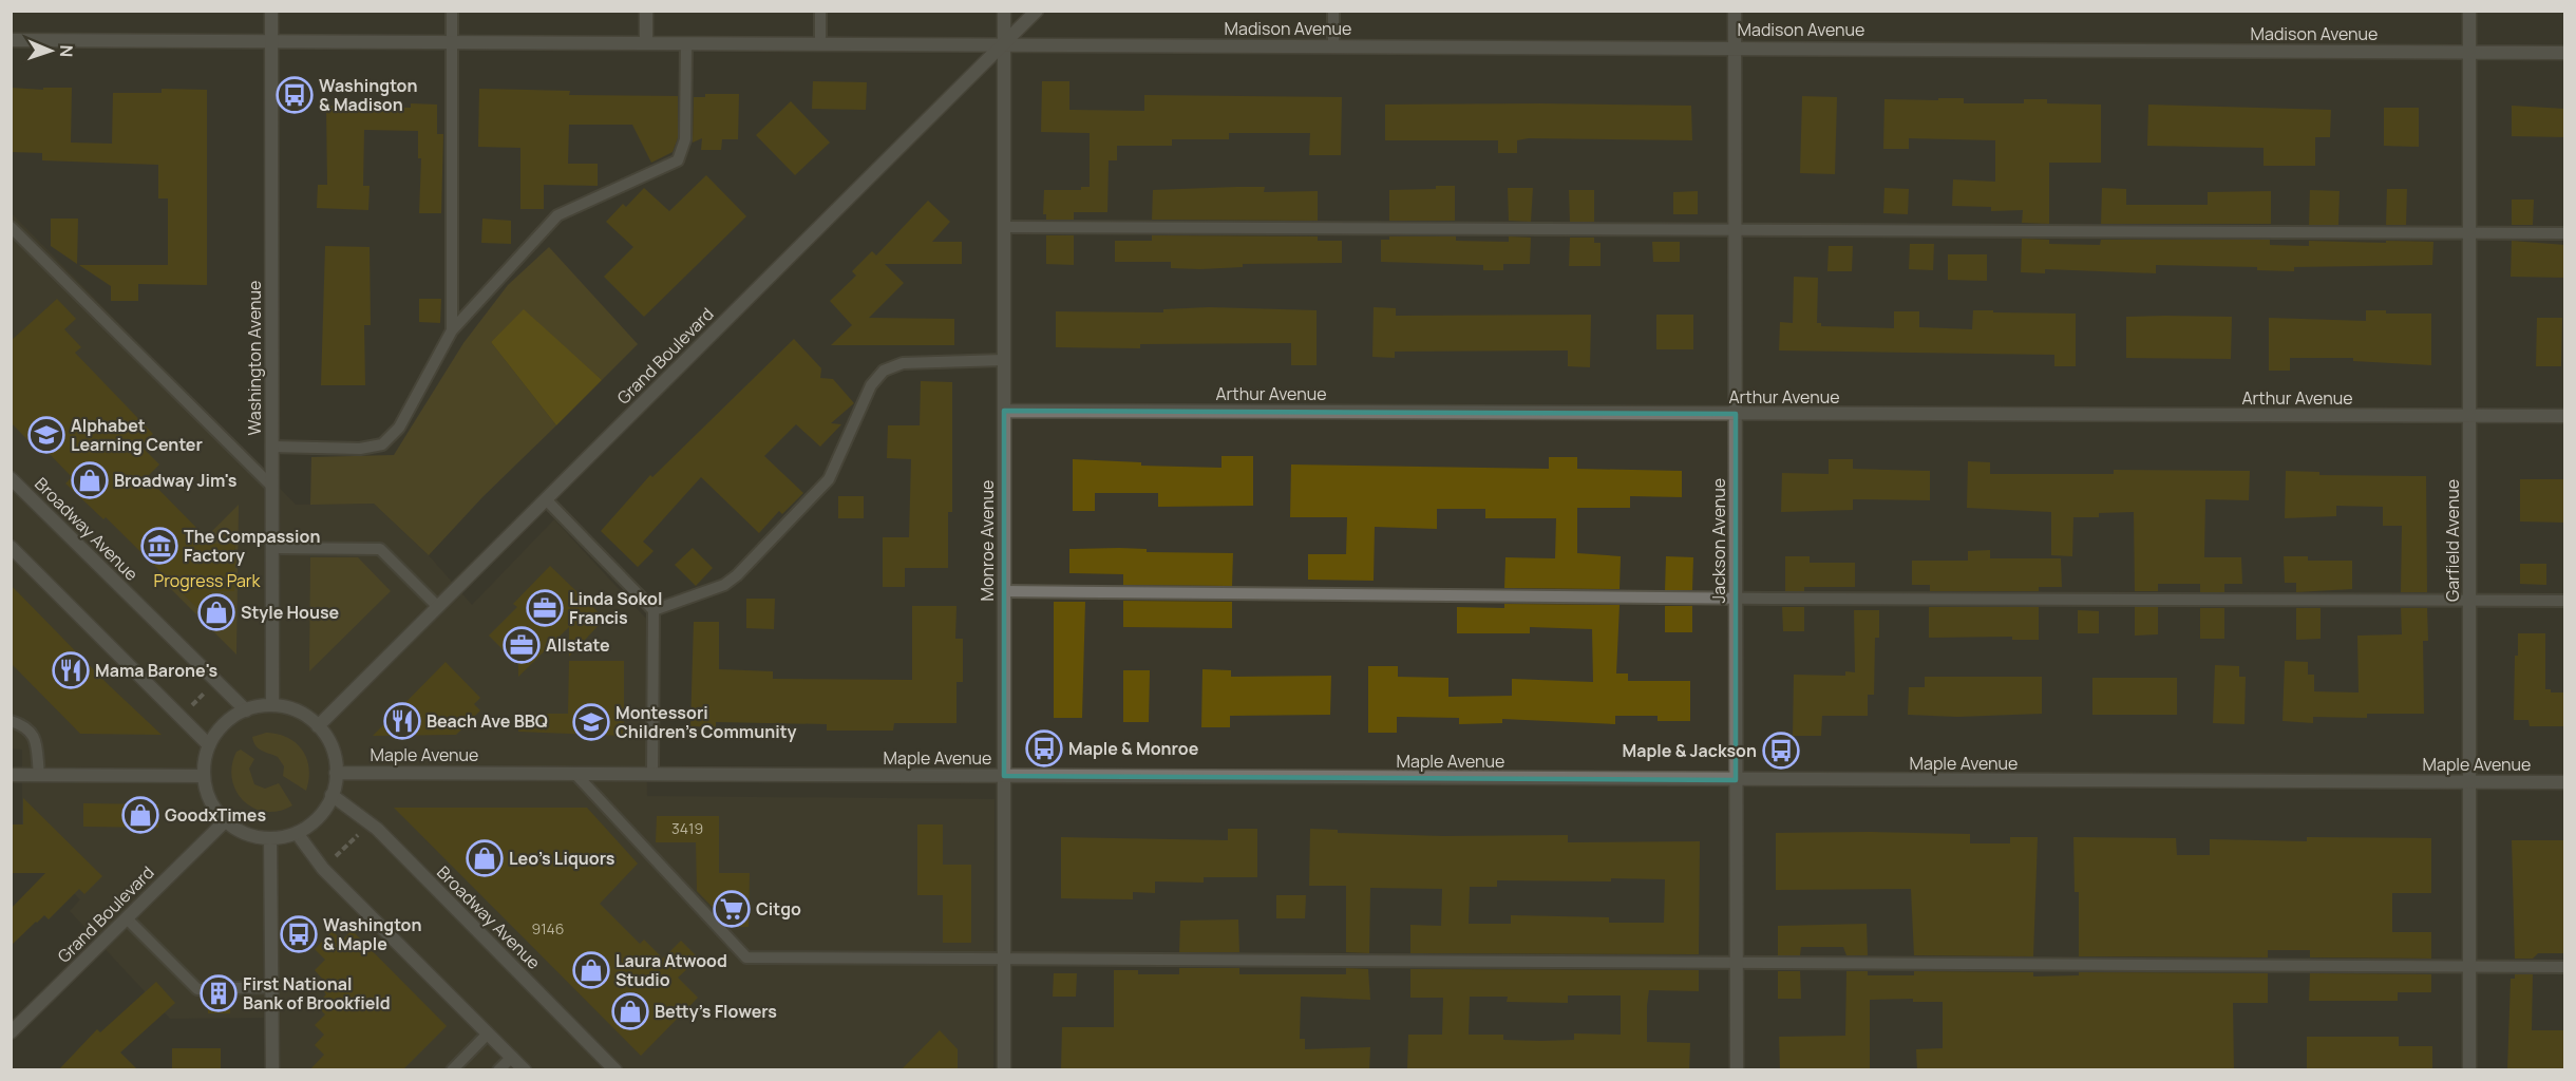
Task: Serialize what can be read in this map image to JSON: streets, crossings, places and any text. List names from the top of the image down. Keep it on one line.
{"streets":{"street":["Madison Avenue","Grand Boulevard","Washington Avenue","Arthur Avenue","Broadway Avenue","Monroe Avenue","Jackson Avenue","Garfield Avenue","Maple Avenue"]},"crossings":[["Madison Avenue","Grand Boulevard"],["Madison Avenue","Washington Avenue"],["Madison Avenue","Monroe Avenue"],["Madison Avenue","Jackson Avenue"],["Madison Avenue","Garfield Avenue"],["Grand Boulevard","Washington Avenue"],["Grand Boulevard","Broadway Avenue"],["Grand Boulevard","Monroe Avenue"],["Grand Boulevard","Maple Avenue"],["Washington Avenue","Broadway Avenue"],["Washington Avenue","Maple Avenue"],["Arthur Avenue","Monroe Avenue"],["Arthur Avenue","Jackson Avenue"],["Arthur Avenue","Garfield Avenue"],["Broadway Avenue","Maple Avenue"],["Monroe Avenue","Maple Avenue"],["Jackson Avenue","Maple Avenue"],["Garfield Avenue","Maple Avenue"]],"parks":["Progress Park"],"places":{"bus stop":["Washington & Madison","Maple & Monroe","Maple & Jackson","Washington & Maple"],"school or university":["Alphabet Learning Center","Montessori Children's Community"],"shop":["Broadway Jim's","Style House","GoodxTimes","Leo's Liquors","Laura Atwood Studio","Betty's Flowers"],"museum":["The Compassion Factory"],"office":["Linda Sokol Francis","Allstate"],"restaurant":["Mama Barone's","Beach Ave BBQ"],"supermarket":["Citgo"],"building":["First National Bank of Brookfield"]},"house_numbers":["3419","9146"],"north":"right"}
